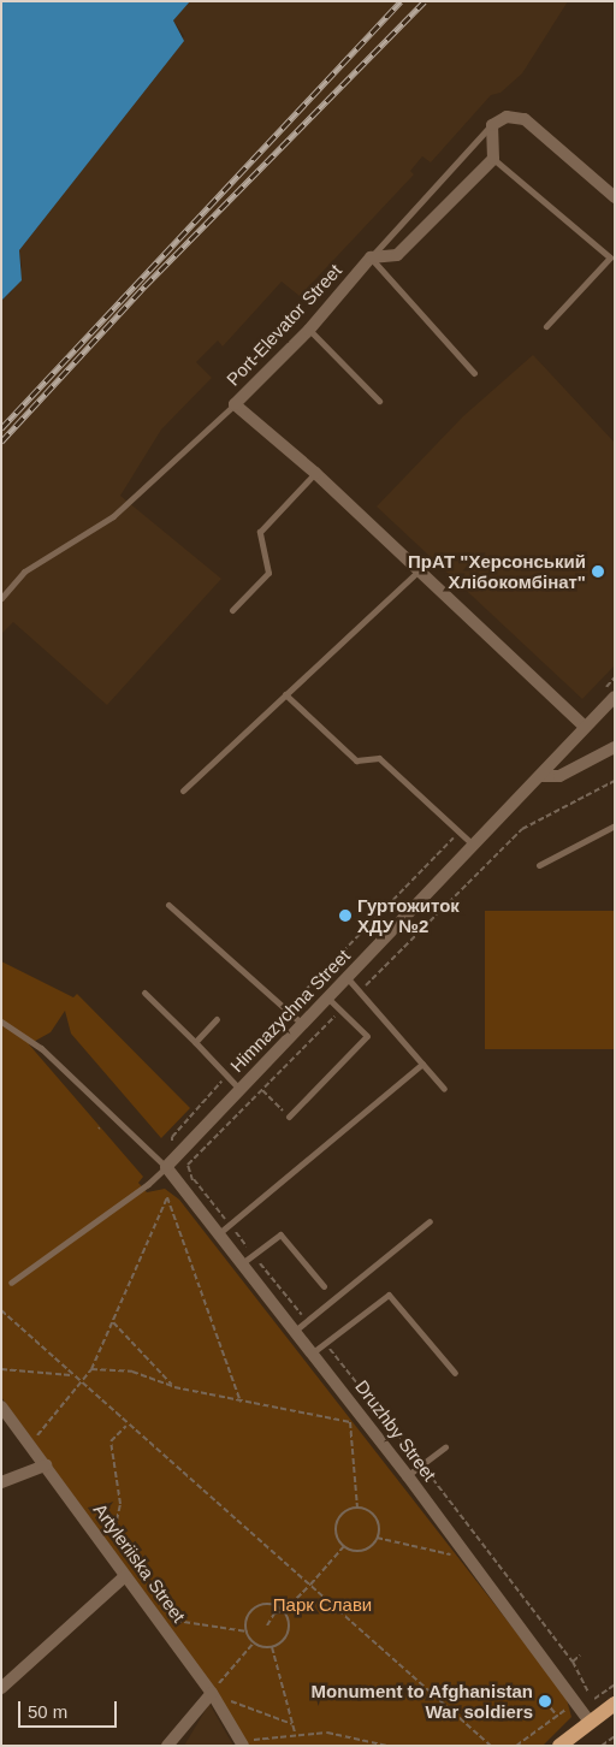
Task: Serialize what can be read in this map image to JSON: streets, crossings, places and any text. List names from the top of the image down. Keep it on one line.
{"streets":{"street":["Port-Elevator Street","Himnazychna Street","Druzhby Street","Artyleriiska Street"]},"crossings":[["Port-Elevator Street","Himnazychna Street"],["Himnazychna Street","Druzhby Street"]],"parks":["Парк Слави"],"places":["ПрАТ \"Херсонський Хлібокомбінат\"","Гуртожиток ХДУ №2","Monument to Afghanistan War soldiers"],"scale_bar":"50 m"}
